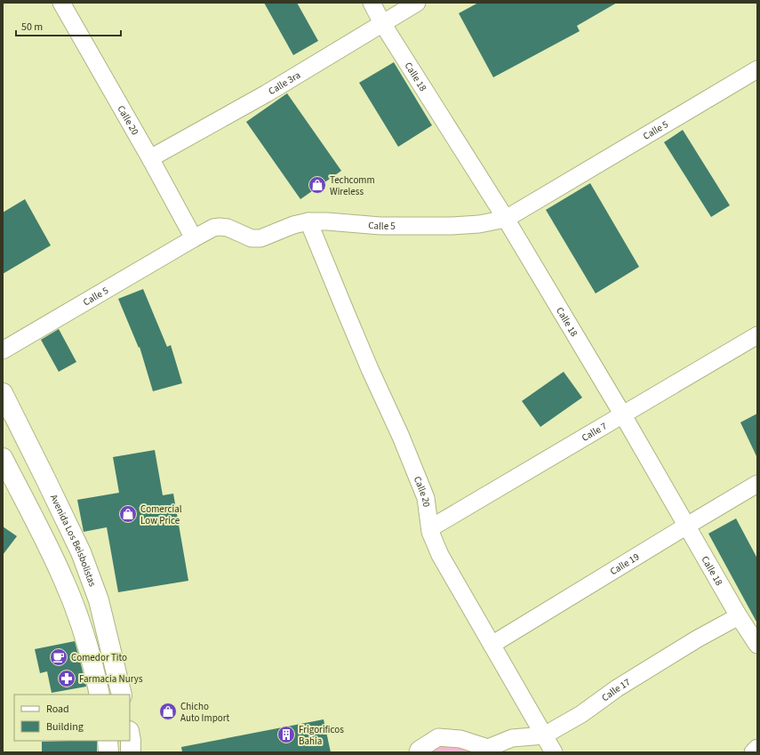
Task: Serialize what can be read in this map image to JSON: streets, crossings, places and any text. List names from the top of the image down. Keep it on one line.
{"streets":{"main road":["Avenida Los Beisbolistas"],"street":["Calle 18","Calle 3ra","Calle 20","Calle 5","Calle 7","Calle 19","Calle 17"]},"crossings":[["Calle 18","Calle 3ra"],["Calle 18","Calle 5"],["Calle 18","Calle 7"],["Calle 18","Calle 19"],["Calle 18","Calle 17"],["Calle 3ra","Calle 20"],["Calle 20","Calle 5"],["Calle 20","Calle 7"],["Calle 20","Calle 19"],["Calle 20","Calle 17"]],"places":{"shop":["Techcomm Wireless","Comercial Low Price","Chicho Auto Import"],"cafe":["Comedor Tito"],"pharmacy":["Farmacia Nurys"],"building":["Frigorificos Bahia"]},"legend":["Road","Building"],"scale_bar":"50 m"}
